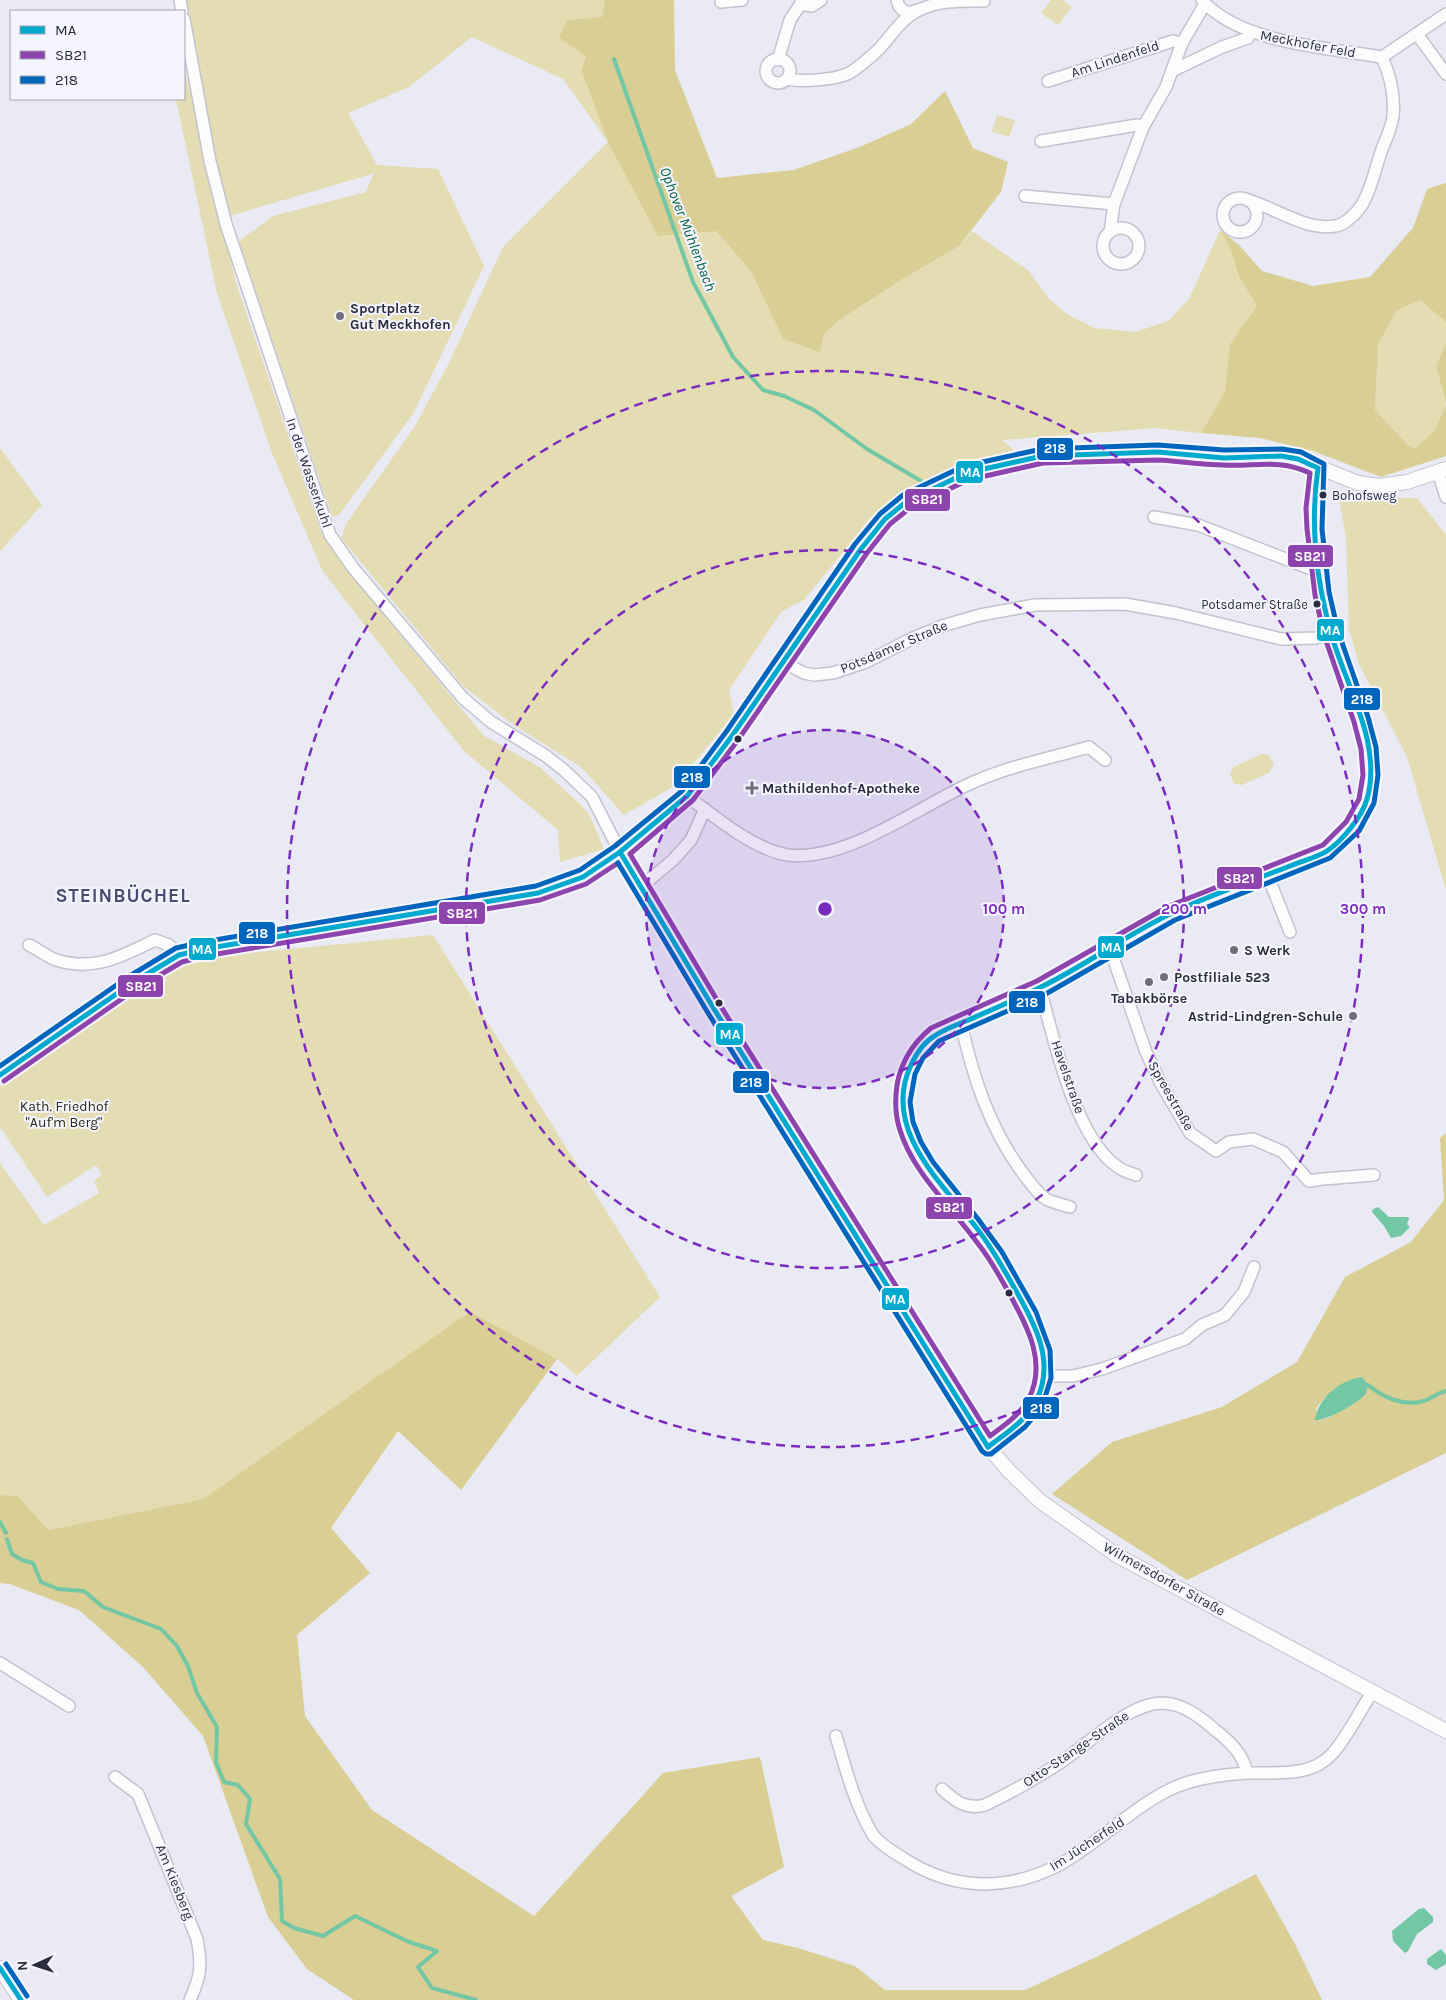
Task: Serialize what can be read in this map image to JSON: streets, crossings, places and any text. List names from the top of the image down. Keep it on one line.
{"streets":{"street":["Meckhofer Feld","Am Lindenfeld","In der Wasserkuhl","Potsdamer Straße","Havelstraße","Spreestraße","Wilmersdorfer Straße","Otto-Stange-Straße","Im Jücherfeld","Am Kiesberg"]},"crossings":[["Meckhofer Feld","Am Lindenfeld"],["In der Wasserkuhl","Wilmersdorfer Straße"],["Wilmersdorfer Straße","Im Jücherfeld"],["Otto-Stange-Straße","Im Jücherfeld"]],"districts":["STEINBÜCHEL"],"water":["Ophover Mühlenbach"],"parks":["Kath. Friedhof \"Auf'm Berg\""],"places":{"other":["Sportplatz Gut Meckhofen","Bohofsweg","Potsdamer Straße","S Werk","Postfiliale 523","Tabakbörse","Astrid-Lindgren-Schule"],"health":["Mathildenhof-Apotheke"]},"lines":["transit line 218","transit line MA","transit line SB21"],"legend":["MA","SB21","218"],"north":"left","rings":["100 m","200 m","300 m"]}
